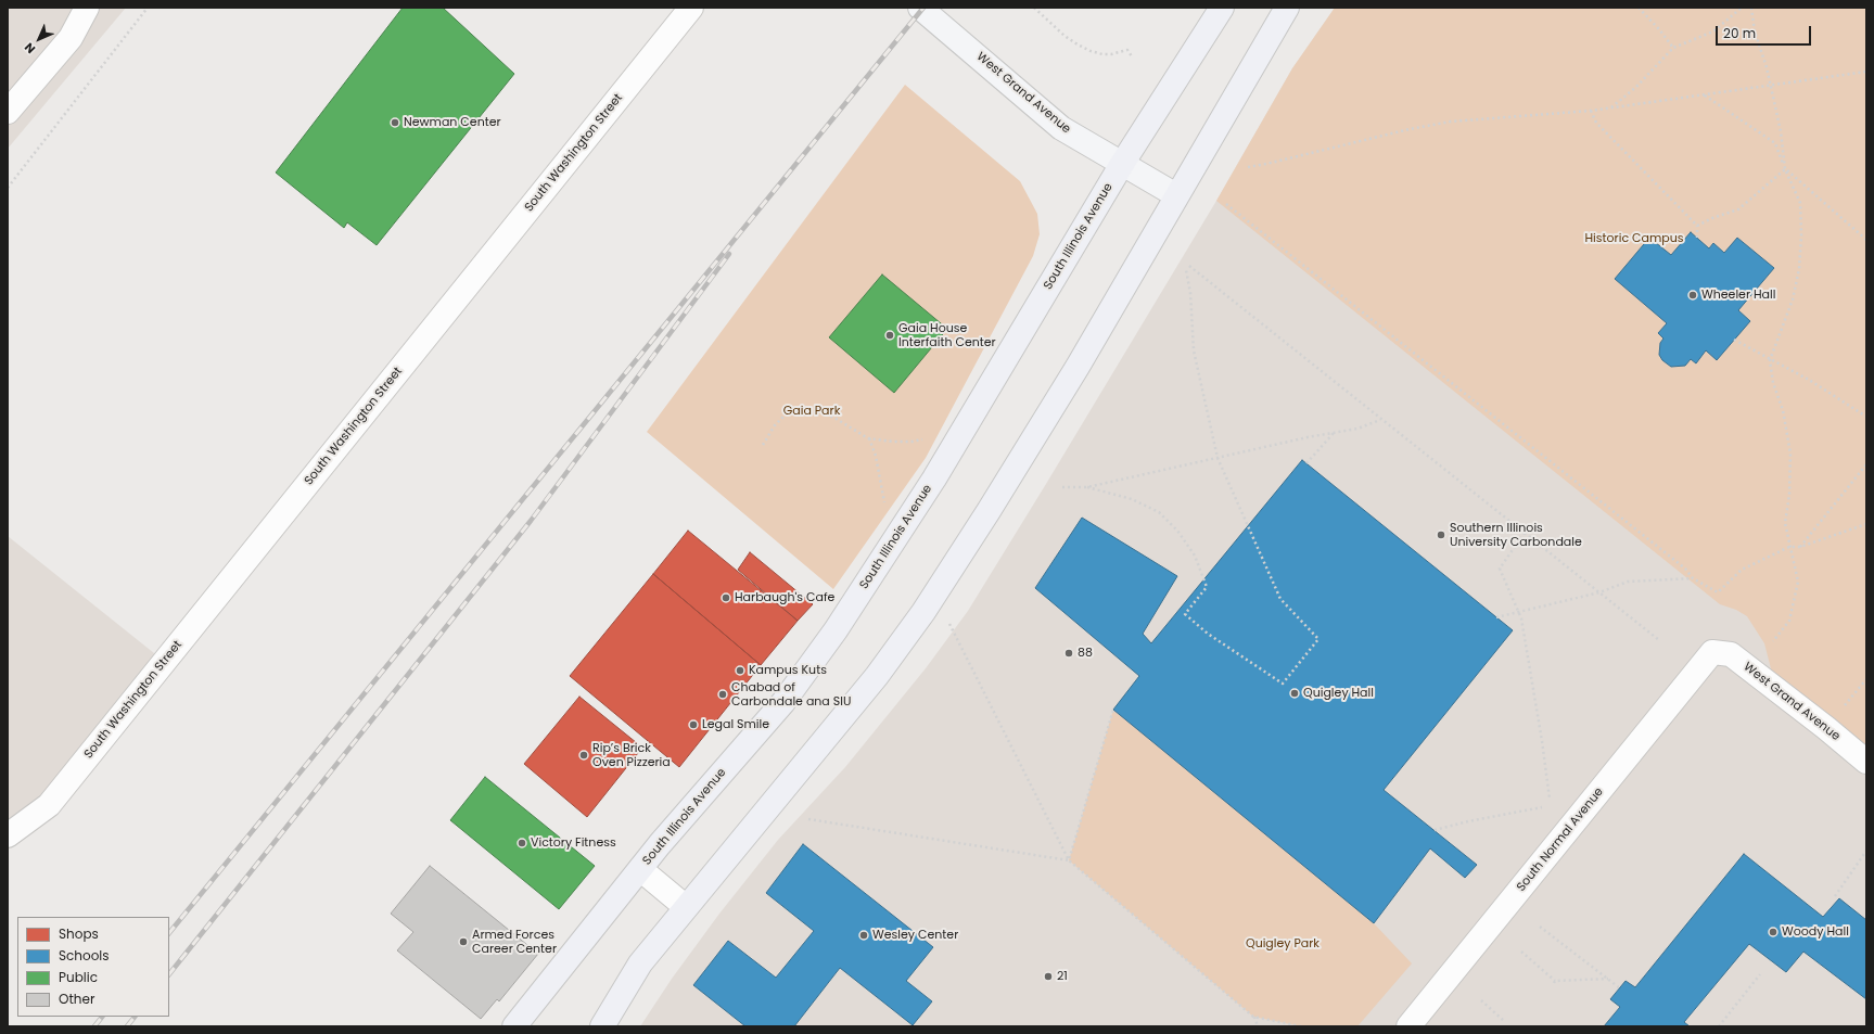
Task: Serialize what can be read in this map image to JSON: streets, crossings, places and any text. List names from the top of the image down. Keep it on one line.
{"streets":{"highway":["South Illinois Avenue"],"main road":["West Grand Avenue"],"street":["South Washington Street","South Normal Avenue"]},"crossings":[["West Grand Avenue","South Illinois Avenue"],["West Grand Avenue","South Normal Avenue"]],"parks":["Historic Campus","Gaia Park","Quigley Park"],"places":["Newman Center","Wheeler Hall","Gaia House Interfaith Center","Southern Illinois University Carbondale","Harbaugh's Cafe","88","Kampus Kuts","Quigley Hall","Chabad of Carbondale ana SIU","Legal Smile","Rip’s Brick Oven Pizzeria","Victory Fitness","Woody Hall","Wesley Center","Armed Forces Career Center","21"],"legend":["Shops","Schools","Public","Other"],"scale_bar":"20 m","north":"bottom left"}
